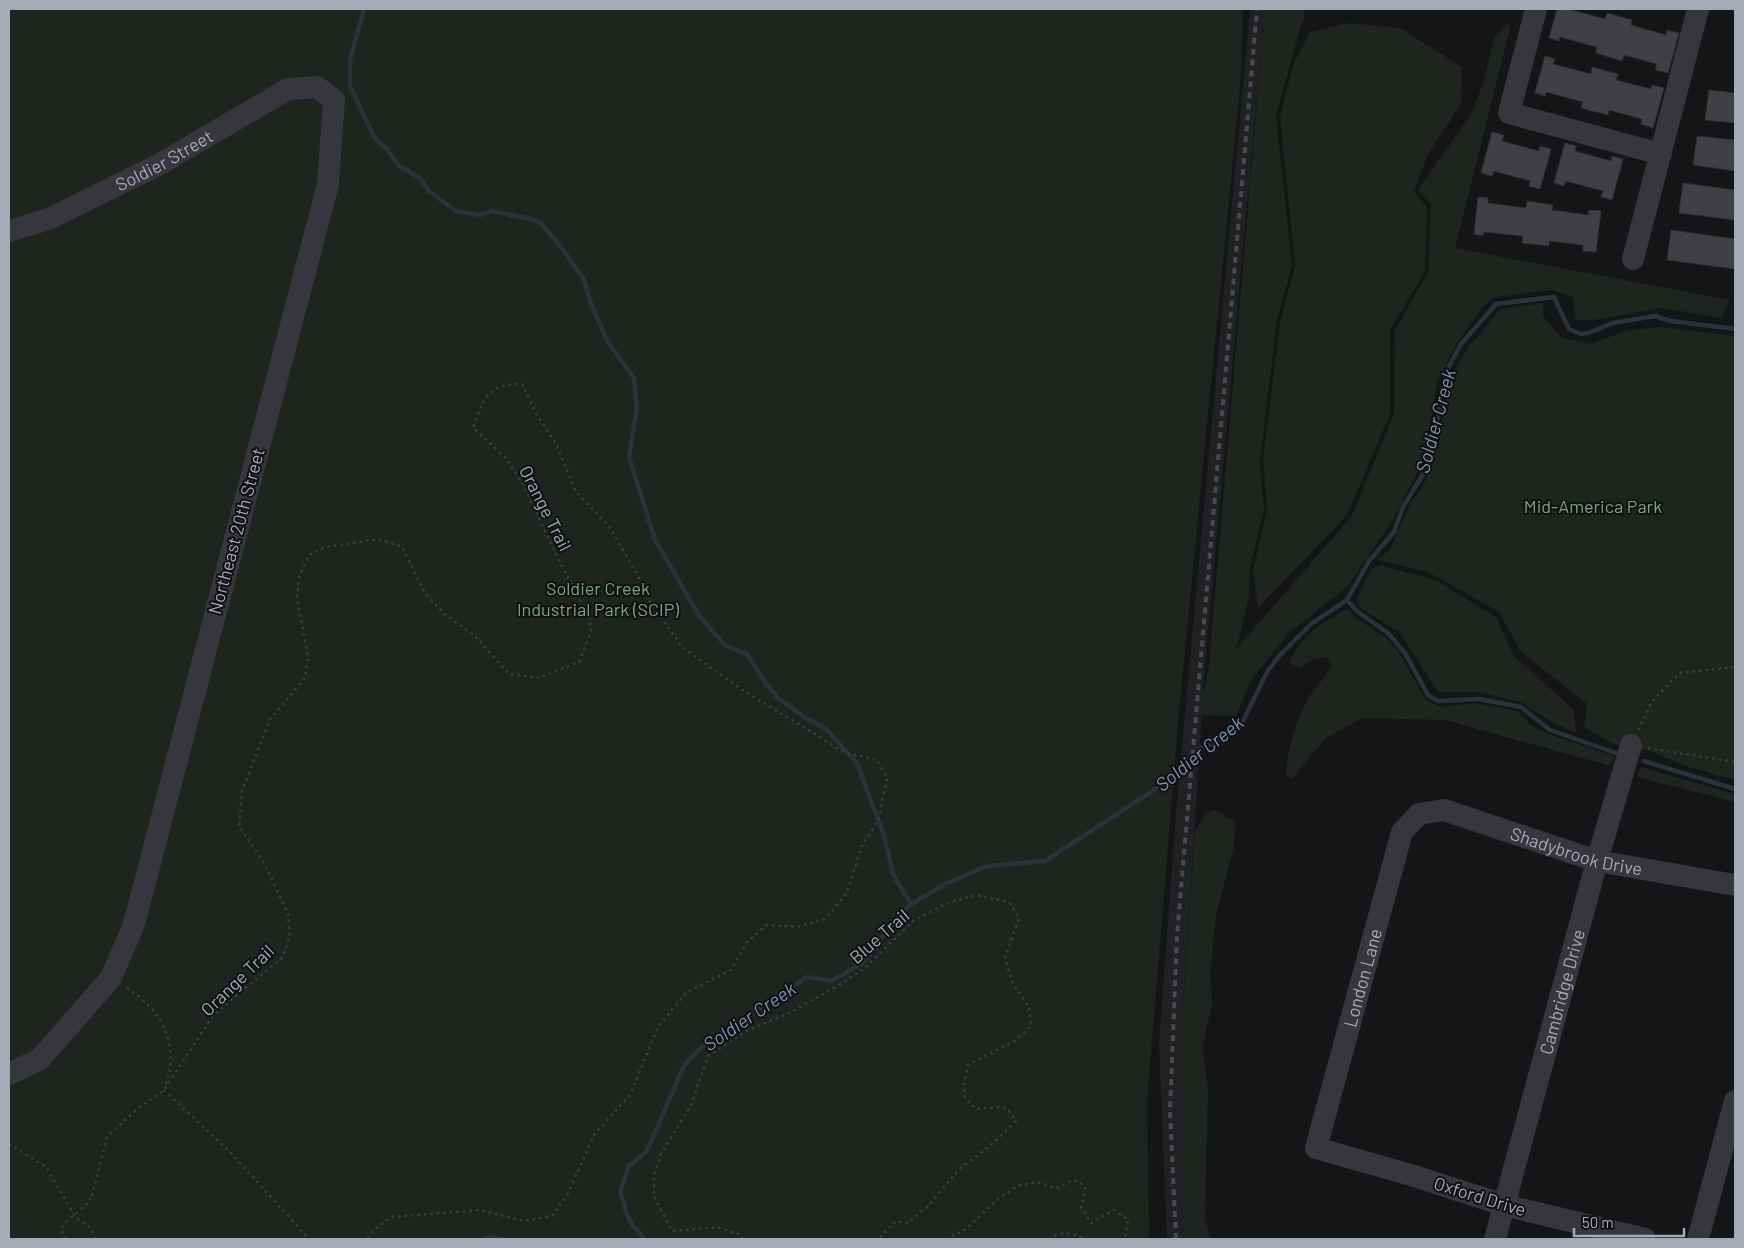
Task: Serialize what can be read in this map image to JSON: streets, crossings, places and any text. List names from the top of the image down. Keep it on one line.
{"streets":{"street":["Soldier Street","Northeast 20th Street","Shadybrook Drive","London Lane","Cambridge Drive","Oxford Drive"],"path":["Orange Trail","Blue Trail"]},"crossings":[["Soldier Street","Northeast 20th Street"],["Shadybrook Drive","London Lane"],["Shadybrook Drive","Cambridge Drive"],["London Lane","Oxford Drive"],["Cambridge Drive","Oxford Drive"]],"water":["Soldier Creek"],"parks":["Mid-America Park","Soldier Creek Industrial Park (SCIP)"],"scale_bar":"50 m"}
